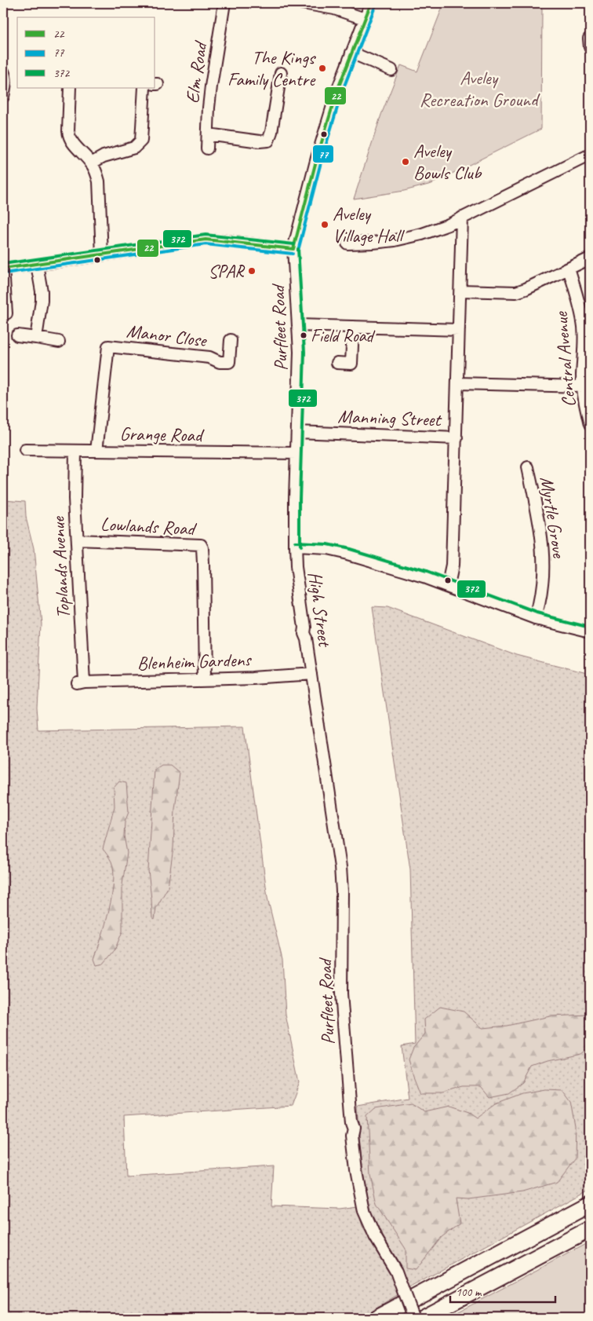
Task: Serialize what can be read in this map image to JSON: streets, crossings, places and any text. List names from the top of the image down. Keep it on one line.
{"streets":{"street":["Elm Road","Purfleet Road","Manor Close","Central Avenue","Manning Street","Grange Road","Myrtle Grove","Lowlands Road","Toplands Avenue","High Street","Blenheim Gardens"]},"crossings":[["Purfleet Road","Manning Street"],["Purfleet Road","Grange Road"],["Purfleet Road","High Street"],["Purfleet Road","Blenheim Gardens"],["Manor Close","Grange Road"],["Grange Road","Toplands Avenue"],["Lowlands Road","Toplands Avenue"],["Lowlands Road","Blenheim Gardens"],["Toplands Avenue","Blenheim Gardens"],["High Street","Blenheim Gardens"]],"parks":["Aveley Recreation Ground"],"places":["The Kings Family Centre","Aveley Bowls Club","Aveley Village Hall","SPAR","Field Road"],"lines":["transit line 22","transit line 77","transit line 372"],"legend":["22","77","372"],"scale_bar":"100 m"}
